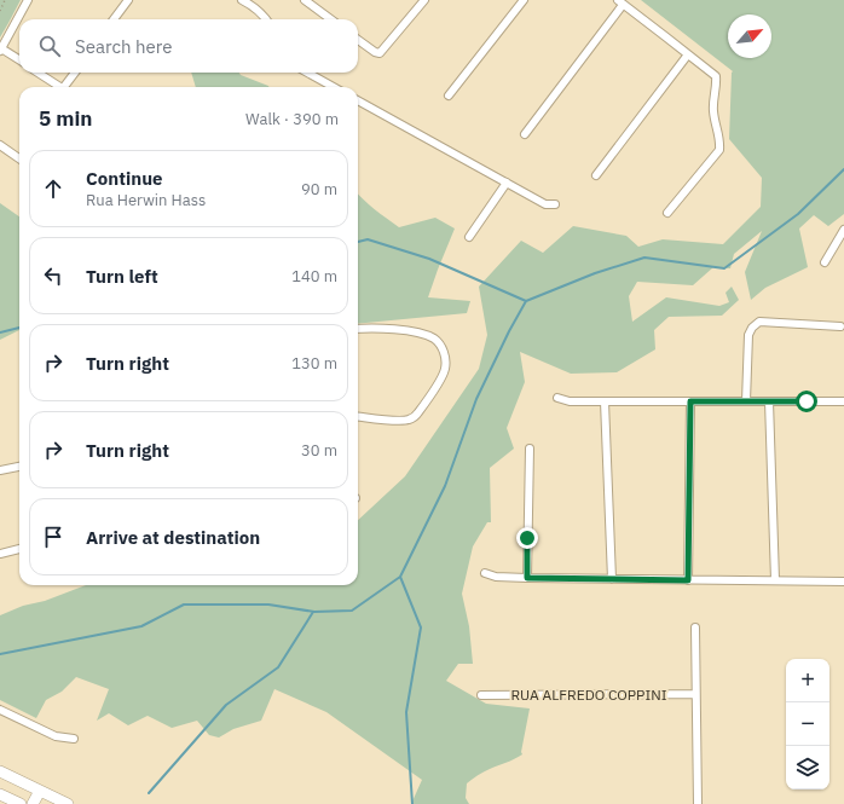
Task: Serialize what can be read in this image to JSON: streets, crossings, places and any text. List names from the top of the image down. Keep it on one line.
{"streets":{"street":["RUA ALFREDO COPPINI"]},"north":"top right","page":{"search":"Search here","heading":["5 min","Walk · 390 m"],"list":[["Continue","Rua Herwin Hass","90 m"],["Turn left","140 m"],["Turn right","130 m"],["Turn right","30 m"],"Arrive at destination"],"map_buttons":["+","−"]}}
